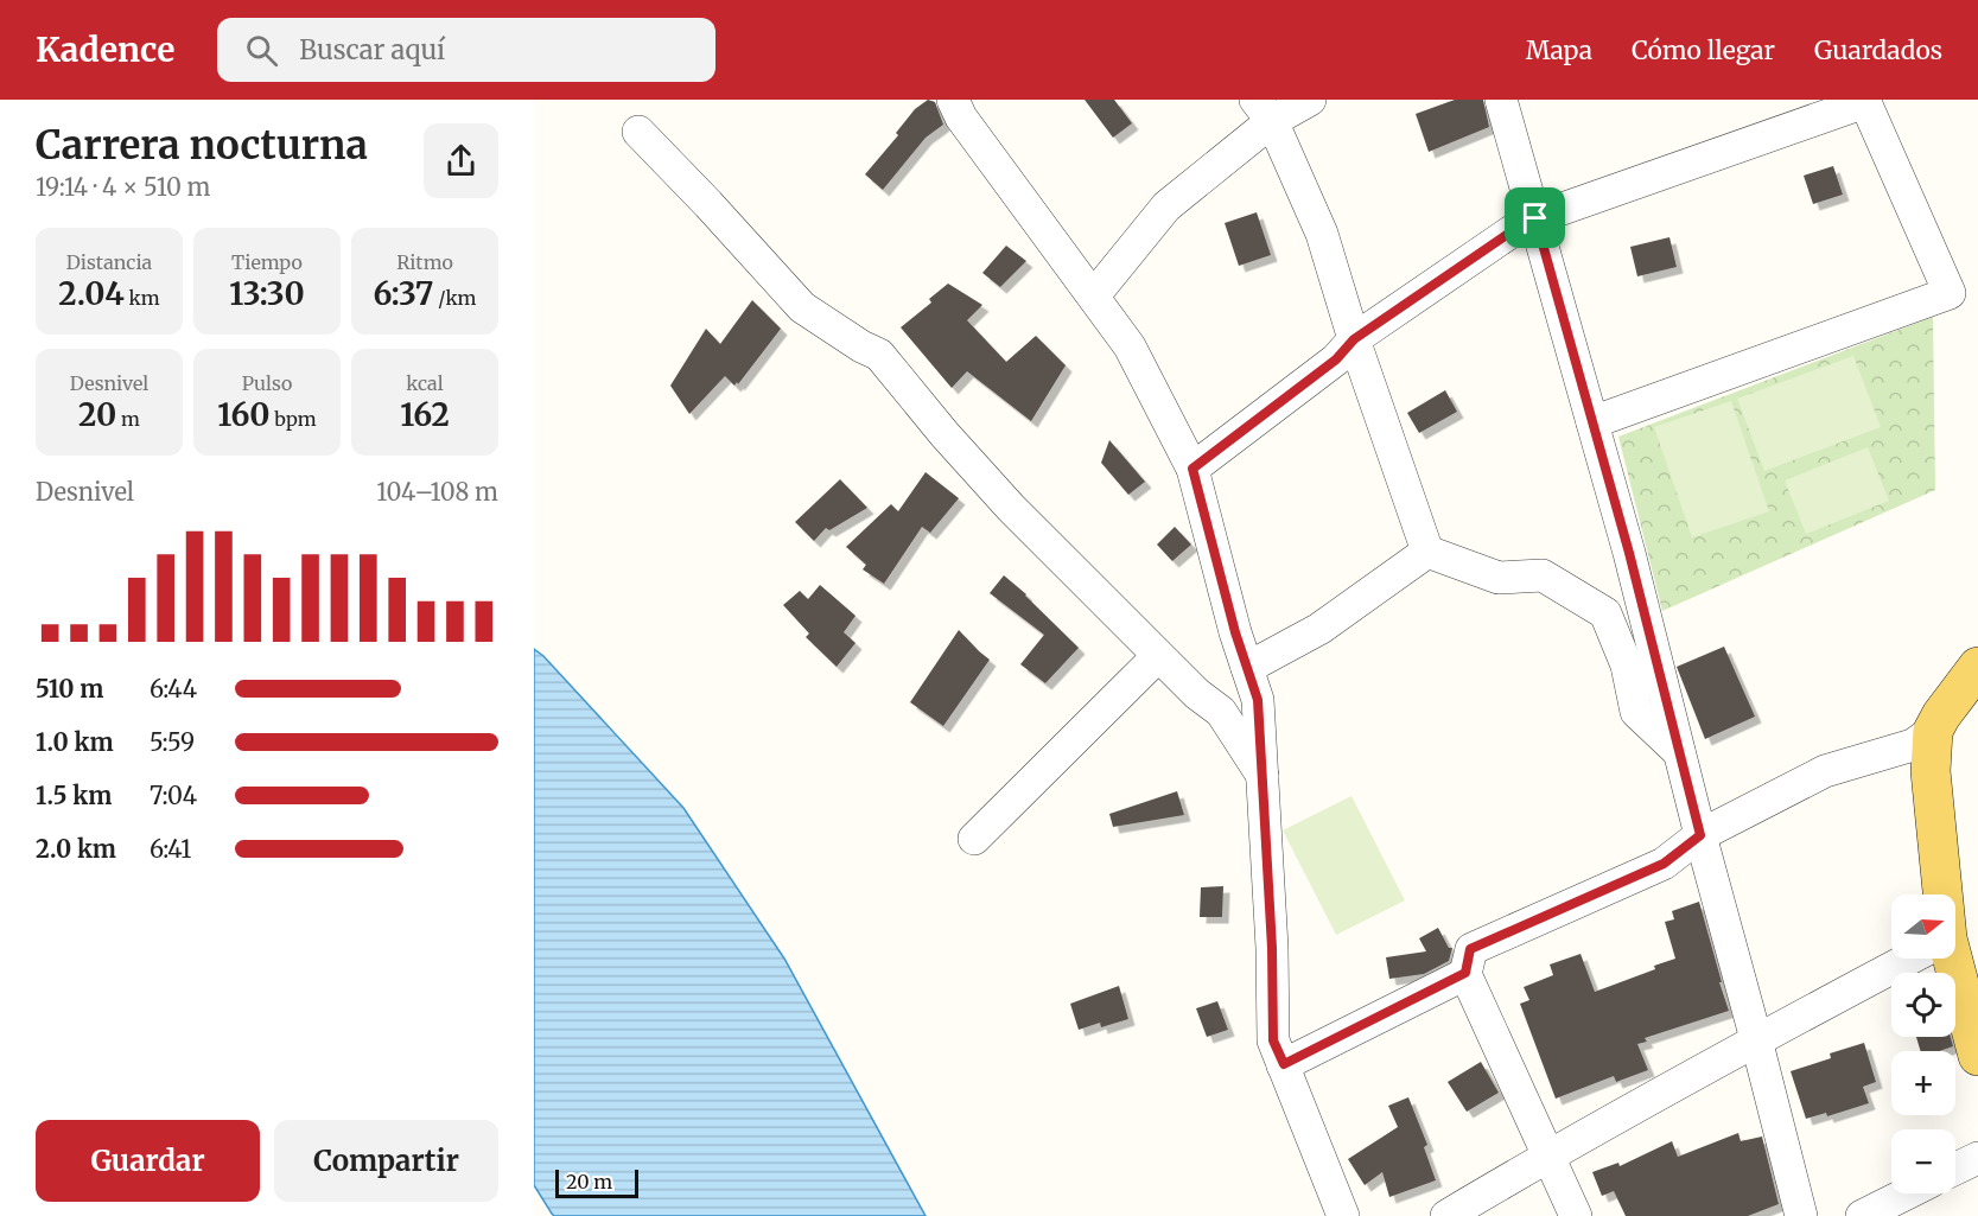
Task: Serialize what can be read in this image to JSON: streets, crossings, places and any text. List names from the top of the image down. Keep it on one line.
{"scale_bar":"20 m","north":"right","page":{"header":"Kadence","search":"Buscar aquí","nav":["Mapa","Cómo llegar","Guardados"],"heading":["Carrera nocturna","19:14 · 4 × 510 m"],"stats":[["Distancia","2.04 km"],["Tiempo","13:30"],["Ritmo","6:37 /km"],["Desnivel","20 m"],["Pulso","160 bpm"],["kcal","162"]],"chart":["Desnivel","104–108 m"],"list":[{"name":"510 m","note":"6:44"},{"name":"1.0 km","note":"5:59"},{"name":"1.5 km","note":"7:04"},{"name":"2.0 km","note":"6:41"}],"map_buttons":["+","−"],"buttons":["Guardar","Compartir"],"scale":"20 m"}}
